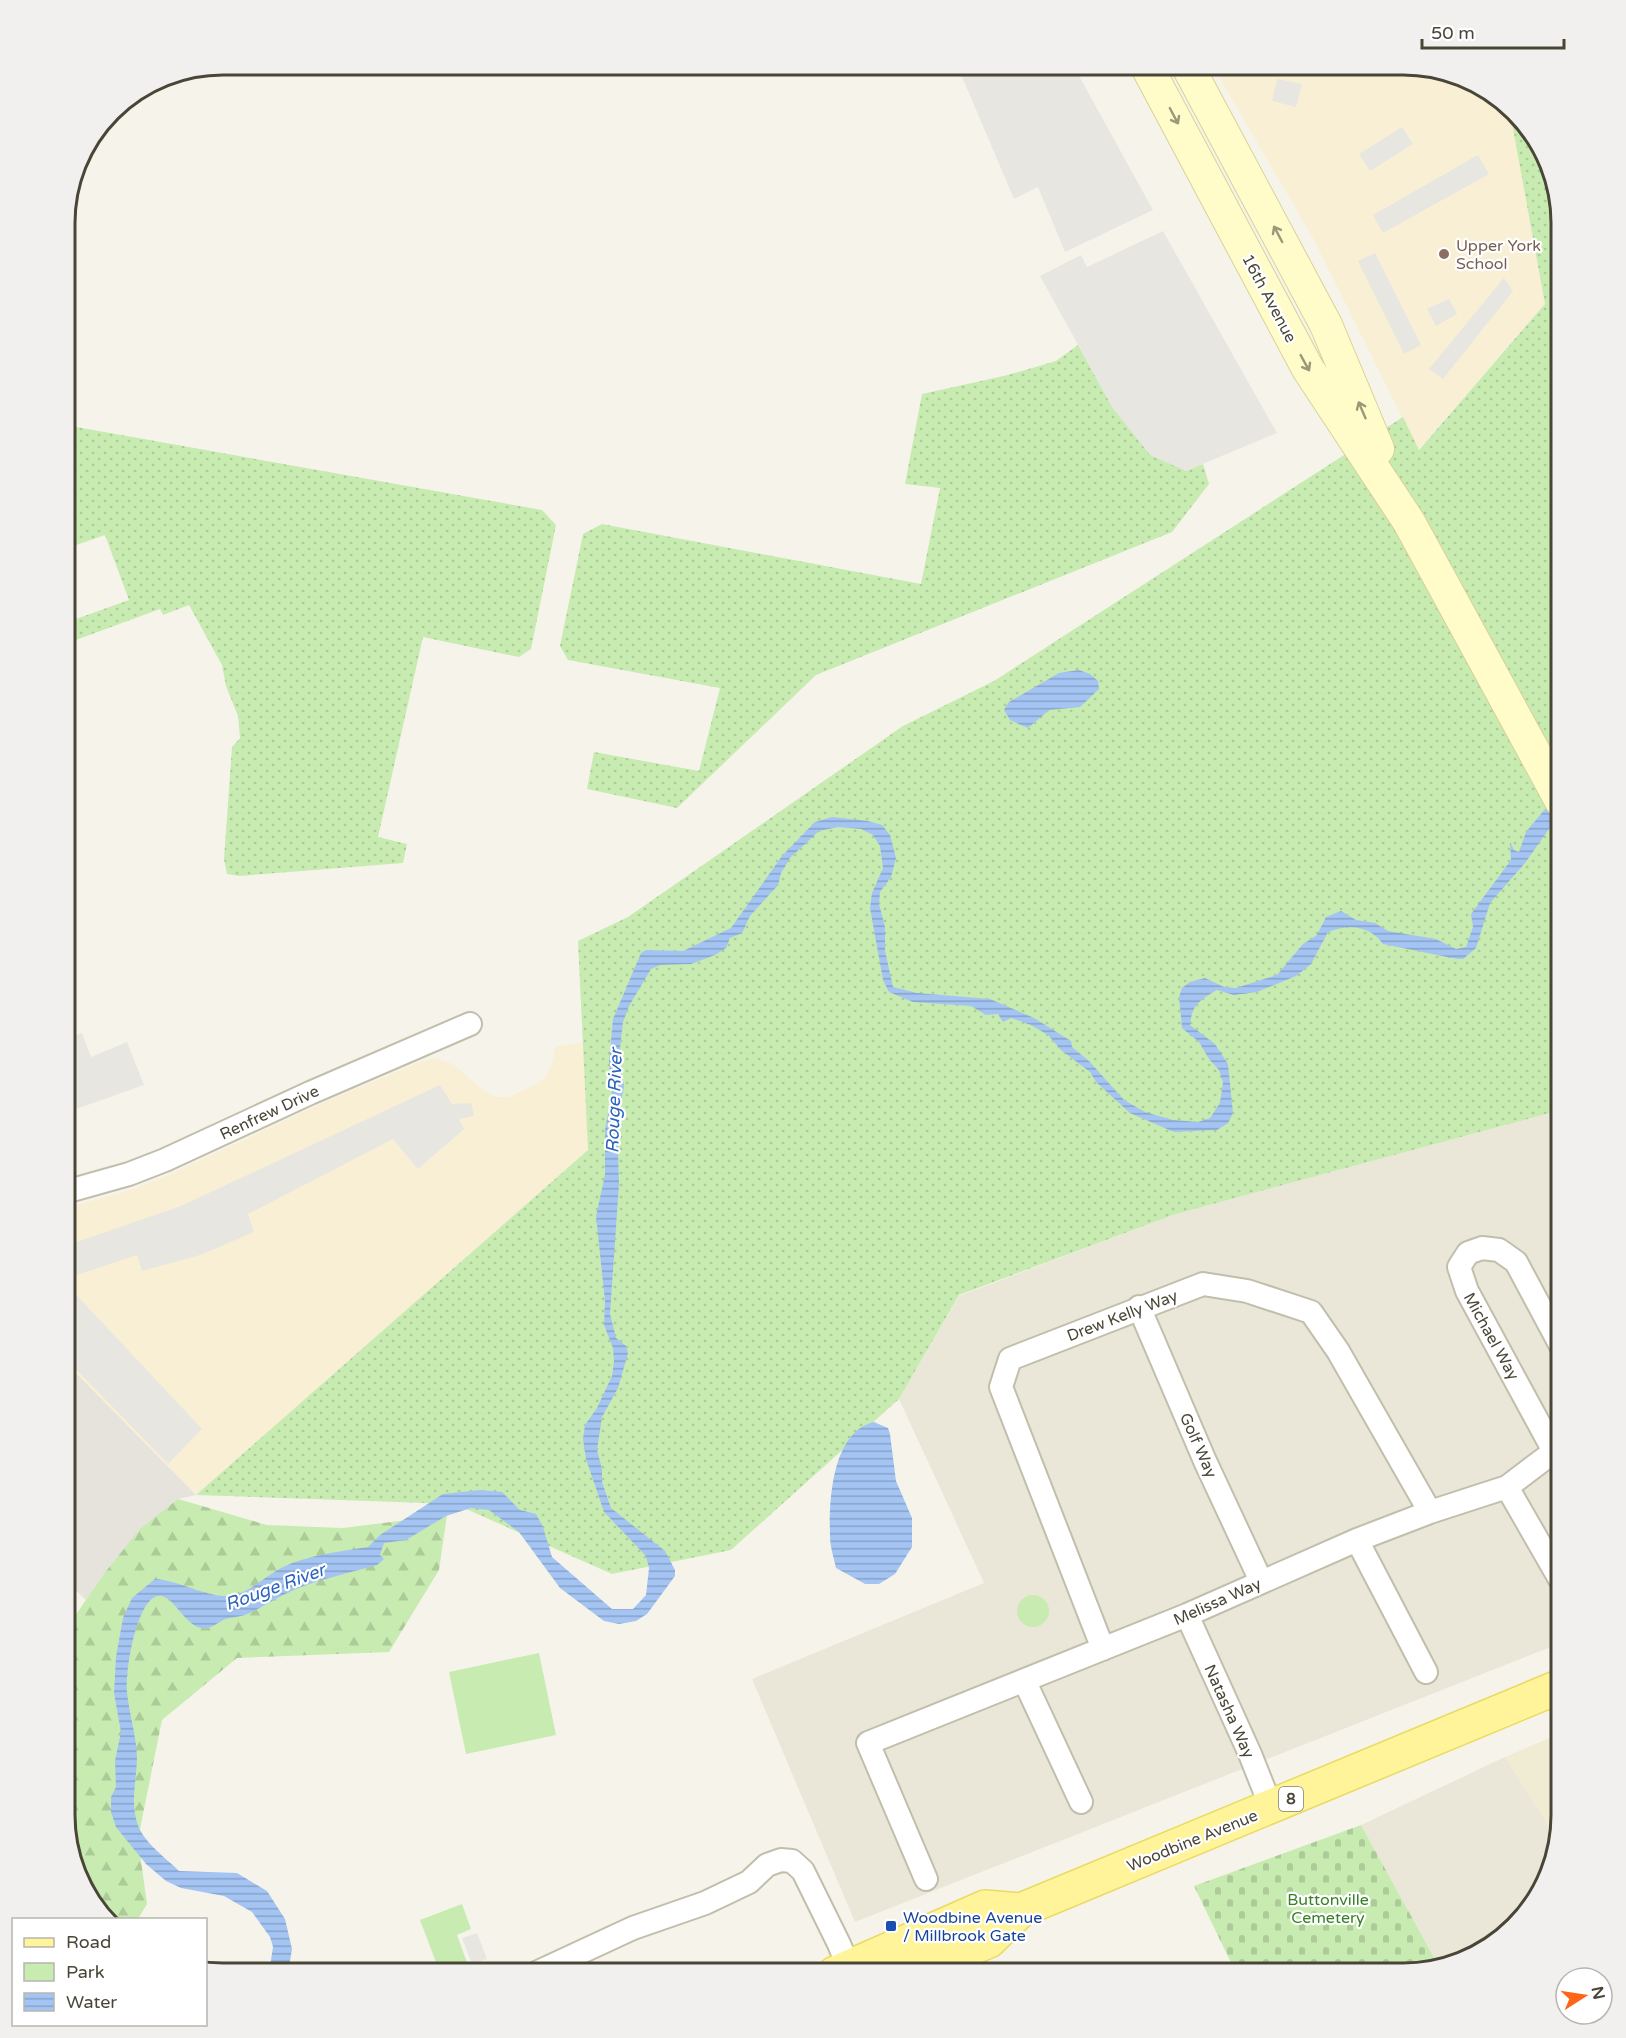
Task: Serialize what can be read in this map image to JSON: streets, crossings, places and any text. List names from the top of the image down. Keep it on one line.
{"streets":{"main road":["16th Avenue","8","Woodbine Avenue"],"street":["Renfrew Drive","Drew Kelly Way","Michael Way","Golf Way","Melissa Way","Natasha Way"]},"crossings":[["Drew Kelly Way","Golf Way"],["Drew Kelly Way","Melissa Way"],["Golf Way","Melissa Way"],["Melissa Way","Natasha Way"],["Natasha Way","Woodbine Avenue"]],"water":["Rouge River"],"parks":["Buttonville Cemetery"],"places":{"other":["Upper York School"],"transit":["Woodbine Avenue / Millbrook Gate"]},"legend":["Road","Park","Water"],"scale_bar":"50 m","north":"right"}
